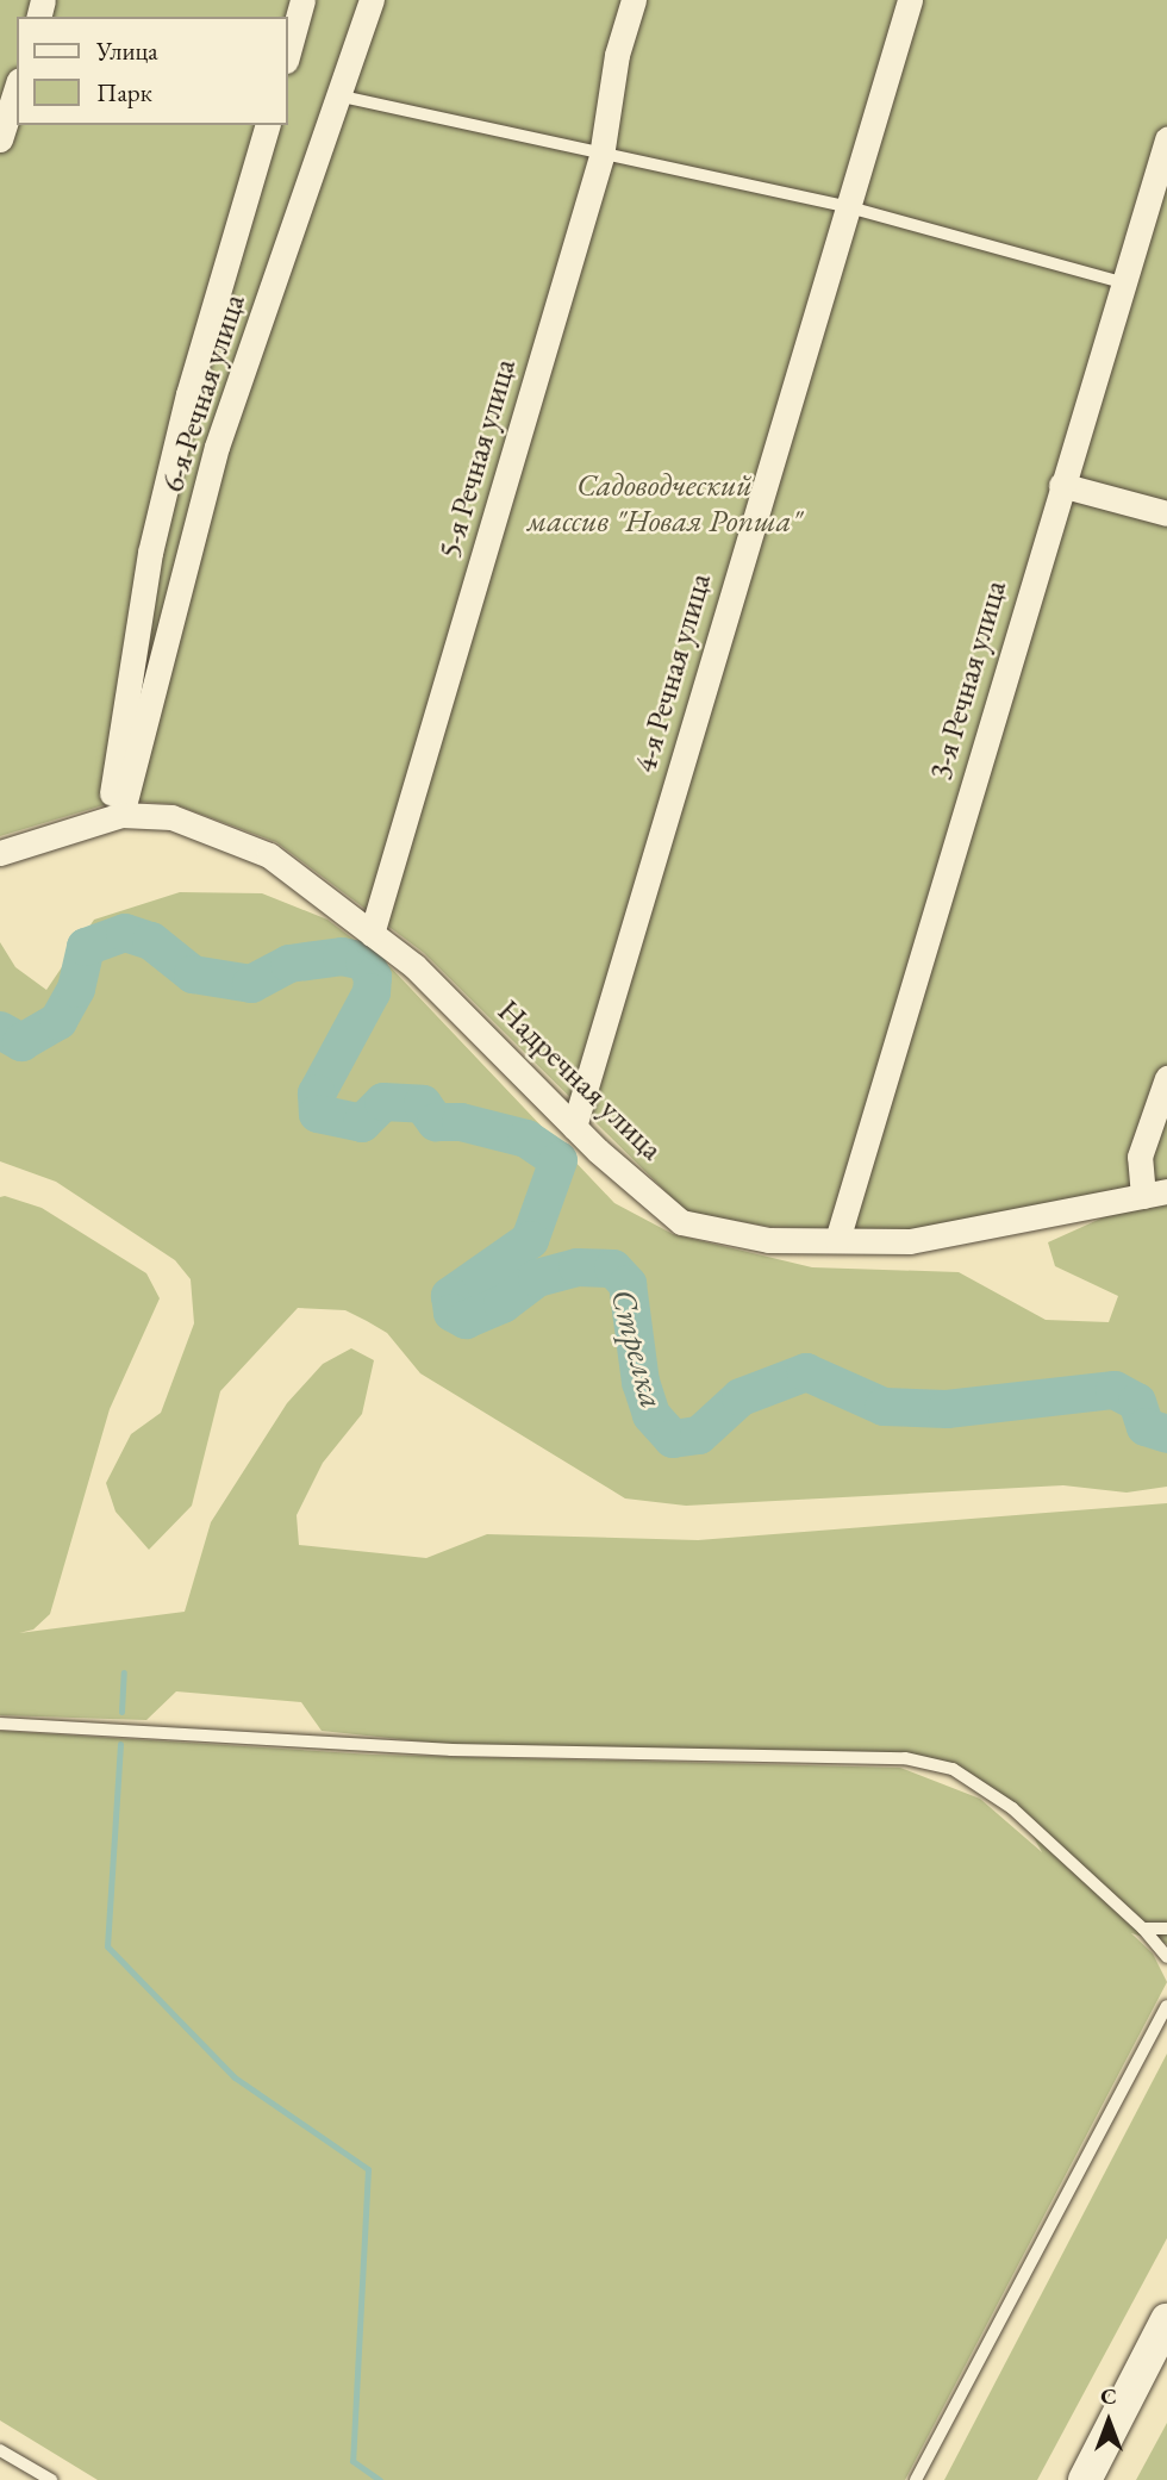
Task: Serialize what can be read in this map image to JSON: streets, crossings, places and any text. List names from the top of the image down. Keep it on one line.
{"streets":{"street":["6-я Речная улица","5-я Речная улица","4-я Речная улица","3-я Речная улица","Надречная улица"]},"crossings":[["6-я Речная улица","Надречная улица"],["5-я Речная улица","Надречная улица"],["4-я Речная улица","Надречная улица"],["3-я Речная улица","Надречная улица"]],"water":["Стрелка"],"parks":["Садоводческий массив \"Новая Ропша\""],"legend":["Улица","Парк"],"north":"top"}
